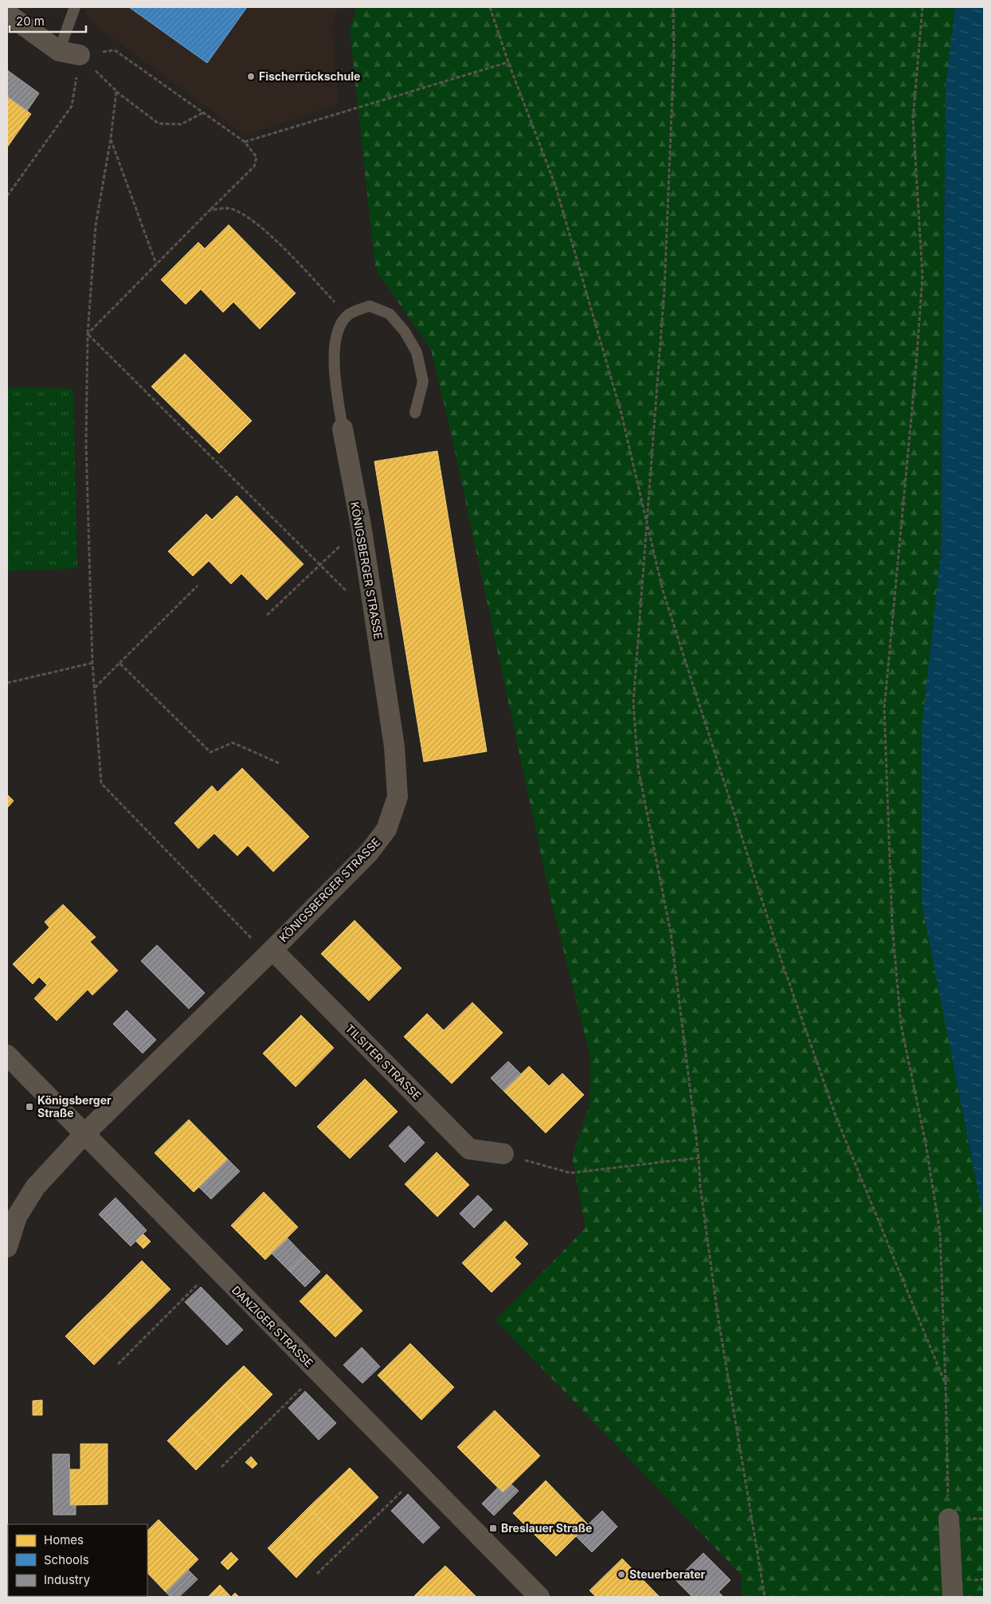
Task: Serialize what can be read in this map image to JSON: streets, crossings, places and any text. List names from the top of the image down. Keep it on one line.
{"streets":{"street":["KÖNIGSBERGER STRASSE","TILSITER STRASSE","DANZIGER STRASSE"]},"crossings":[["KÖNIGSBERGER STRASSE","TILSITER STRASSE"],["KÖNIGSBERGER STRASSE","DANZIGER STRASSE"]],"places":{"other":["Fischerrückschule","Steuerberater"],"transit":["Königsberger Straße","Breslauer Straße"]},"legend":["Homes","Schools","Industry"],"scale_bar":"20 m"}
